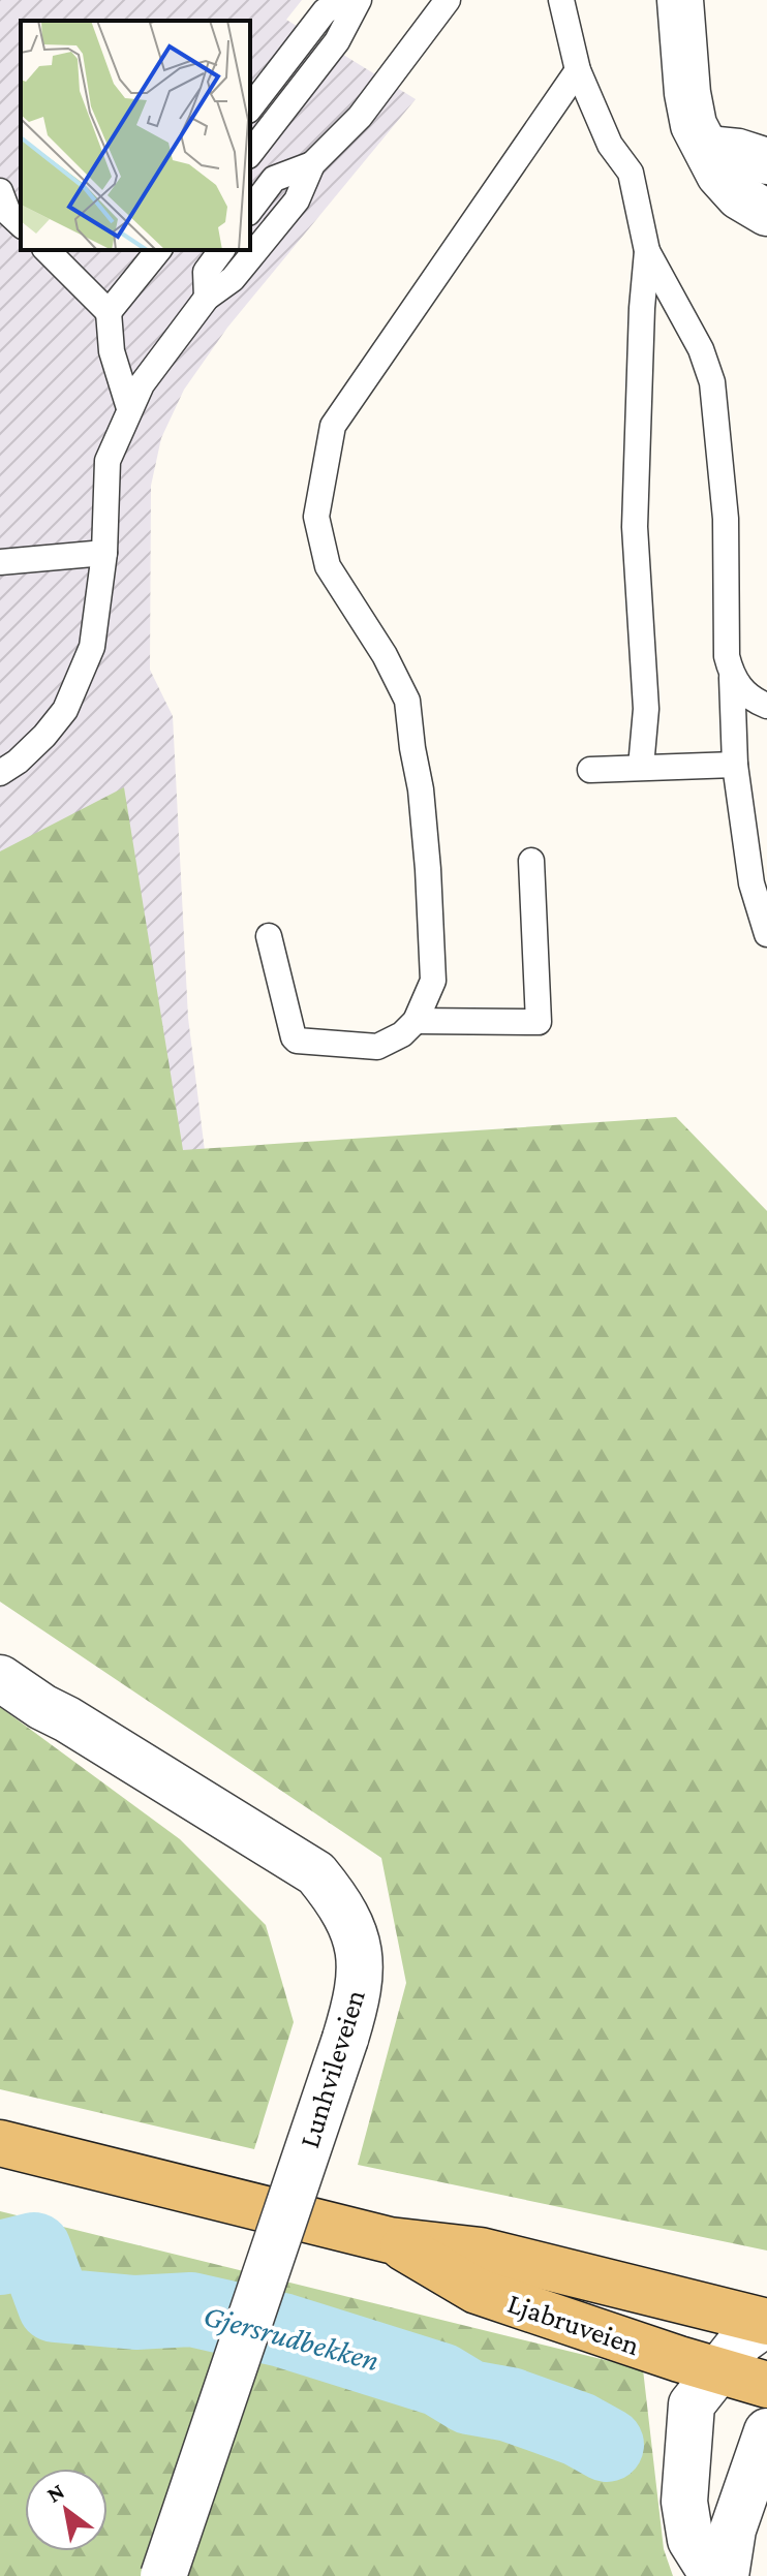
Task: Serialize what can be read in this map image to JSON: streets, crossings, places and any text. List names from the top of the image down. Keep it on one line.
{"streets":{"main road":["Ljabruveien"],"street":["Lunhvileveien"]},"water":["Gjersrudbekken"],"north":"top left"}
